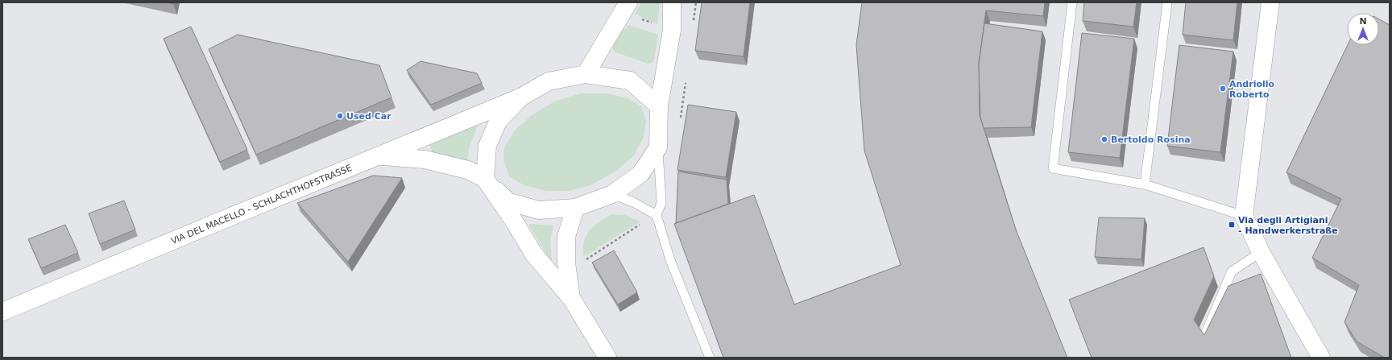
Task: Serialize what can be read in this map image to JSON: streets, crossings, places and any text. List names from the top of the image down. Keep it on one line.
{"streets":{"street":["VIA DEL MACELLO - SCHLACHTHOFSTRASSE"]},"places":{"other":["Andriollo Roberto","Used Car","Bertoldo Rosina"],"transit":["Via degli Artigiani - Handwerkerstraße"]},"north":"top"}
